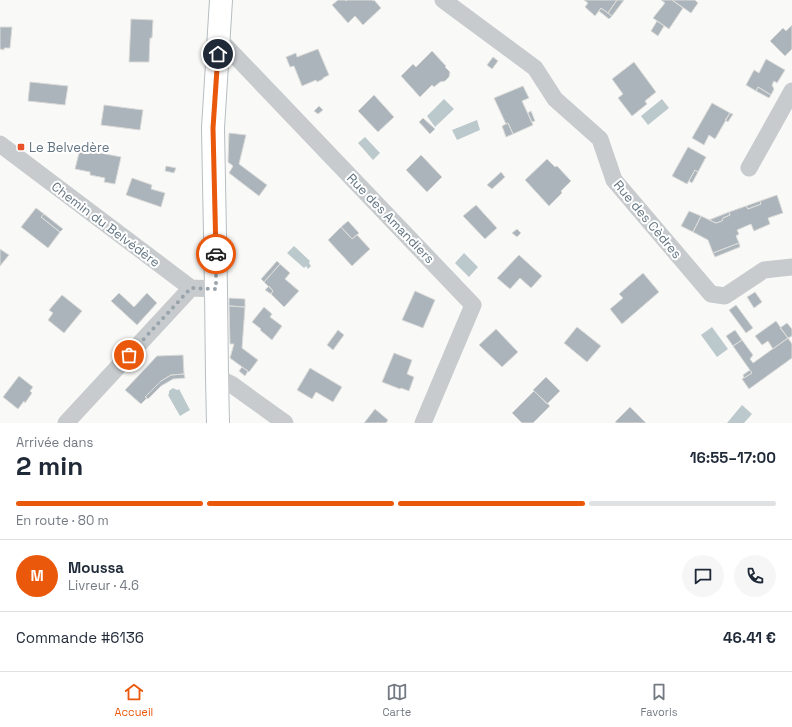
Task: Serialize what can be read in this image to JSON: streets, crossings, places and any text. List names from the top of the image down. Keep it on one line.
{"streets":{"street":["Rue des Amandiers","Rue des Cèdres","Chemin du Belvédère"]},"places":{"transit":["Le Belvedère"]},"page":{"heading":["2 min","Arrivée dans","16:55–17:00"],"panel":["Moussa","Livreur · 4.6","Commande #6136","46.41 €"],"bar":"En route · 80 m","round":"M","tabs":["Accueil","Carte","Favoris"]}}
